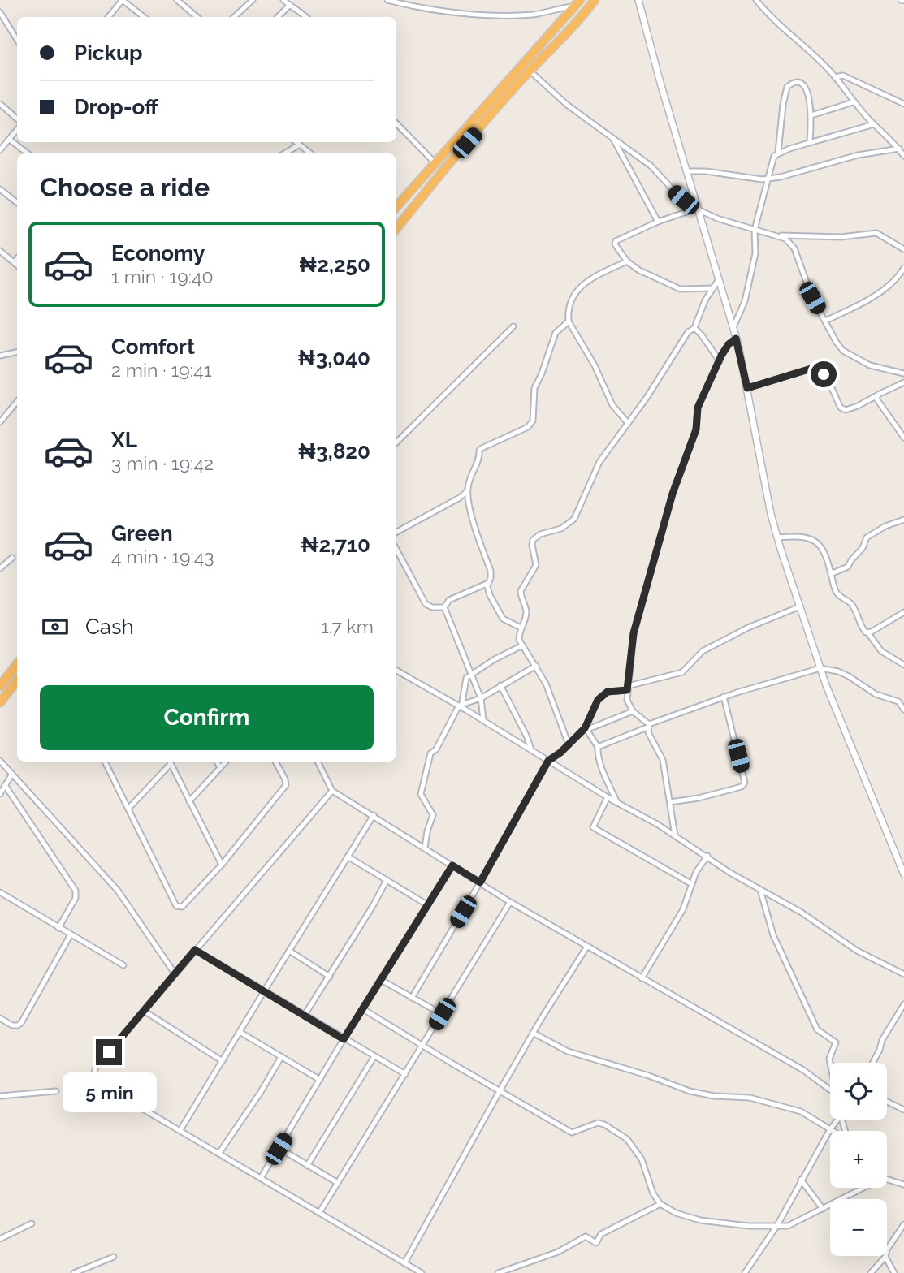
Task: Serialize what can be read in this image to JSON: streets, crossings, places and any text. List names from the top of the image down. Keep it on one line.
{"page":{"banner":["Pickup","Drop-off"],"heading":"Choose a ride","list":[{"name":"Economy","note":"1 min · 19:40","value":"₦2,250"},{"name":"Comfort","note":"2 min · 19:41","value":"₦3,040"},{"name":"XL","note":"3 min · 19:42","value":"₦3,820"},{"name":"Green","note":"4 min · 19:43","value":"₦2,710"}],"pay":["Cash","1.7 km"],"buttons":"Confirm","map_buttons":["+","−"],"bubble":"5 min"}}
